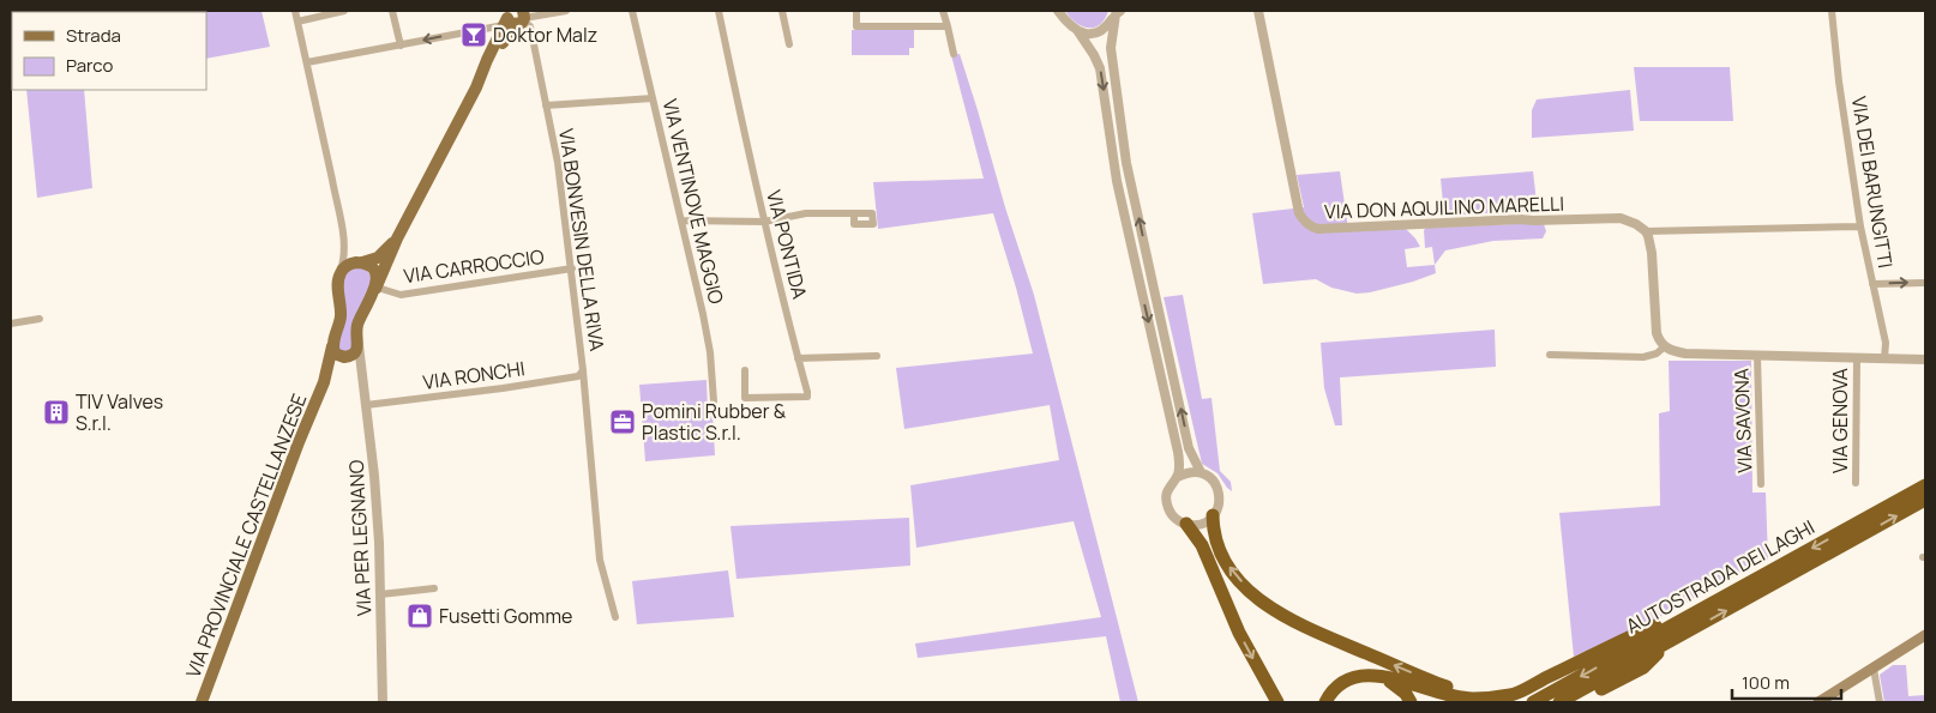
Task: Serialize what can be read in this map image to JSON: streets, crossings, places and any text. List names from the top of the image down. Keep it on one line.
{"streets":{"highway":["AUTOSTRADA DEI LAGHI"],"main road":["VIA PROVINCIALE CASTELLANZESE"],"street":["VIA DEI BARUNGITTI","VIA VENTINOVE MAGGIO","VIA DON AQUILINO MARELLI","VIA BONVESIN DELLA RIVA","VIA PONTIDA","VIA CARROCCIO","VIA RONCHI","VIA SAVONA","VIA GENOVA","VIA PER LEGNANO"]},"crossings":[["VIA BONVESIN DELLA RIVA","VIA CARROCCIO"],["VIA BONVESIN DELLA RIVA","VIA RONCHI"],["VIA RONCHI","VIA PER LEGNANO"],["VIA PROVINCIALE CASTELLANZESE","VIA PER LEGNANO"]],"places":{"bar":["Doktor Malz"],"building":["TIV Valves S.r.l."],"office":["Pomini Rubber & Plastic S.r.l."],"shop":["Fusetti Gomme"]},"legend":["Strada","Parco"],"scale_bar":"100 m"}
